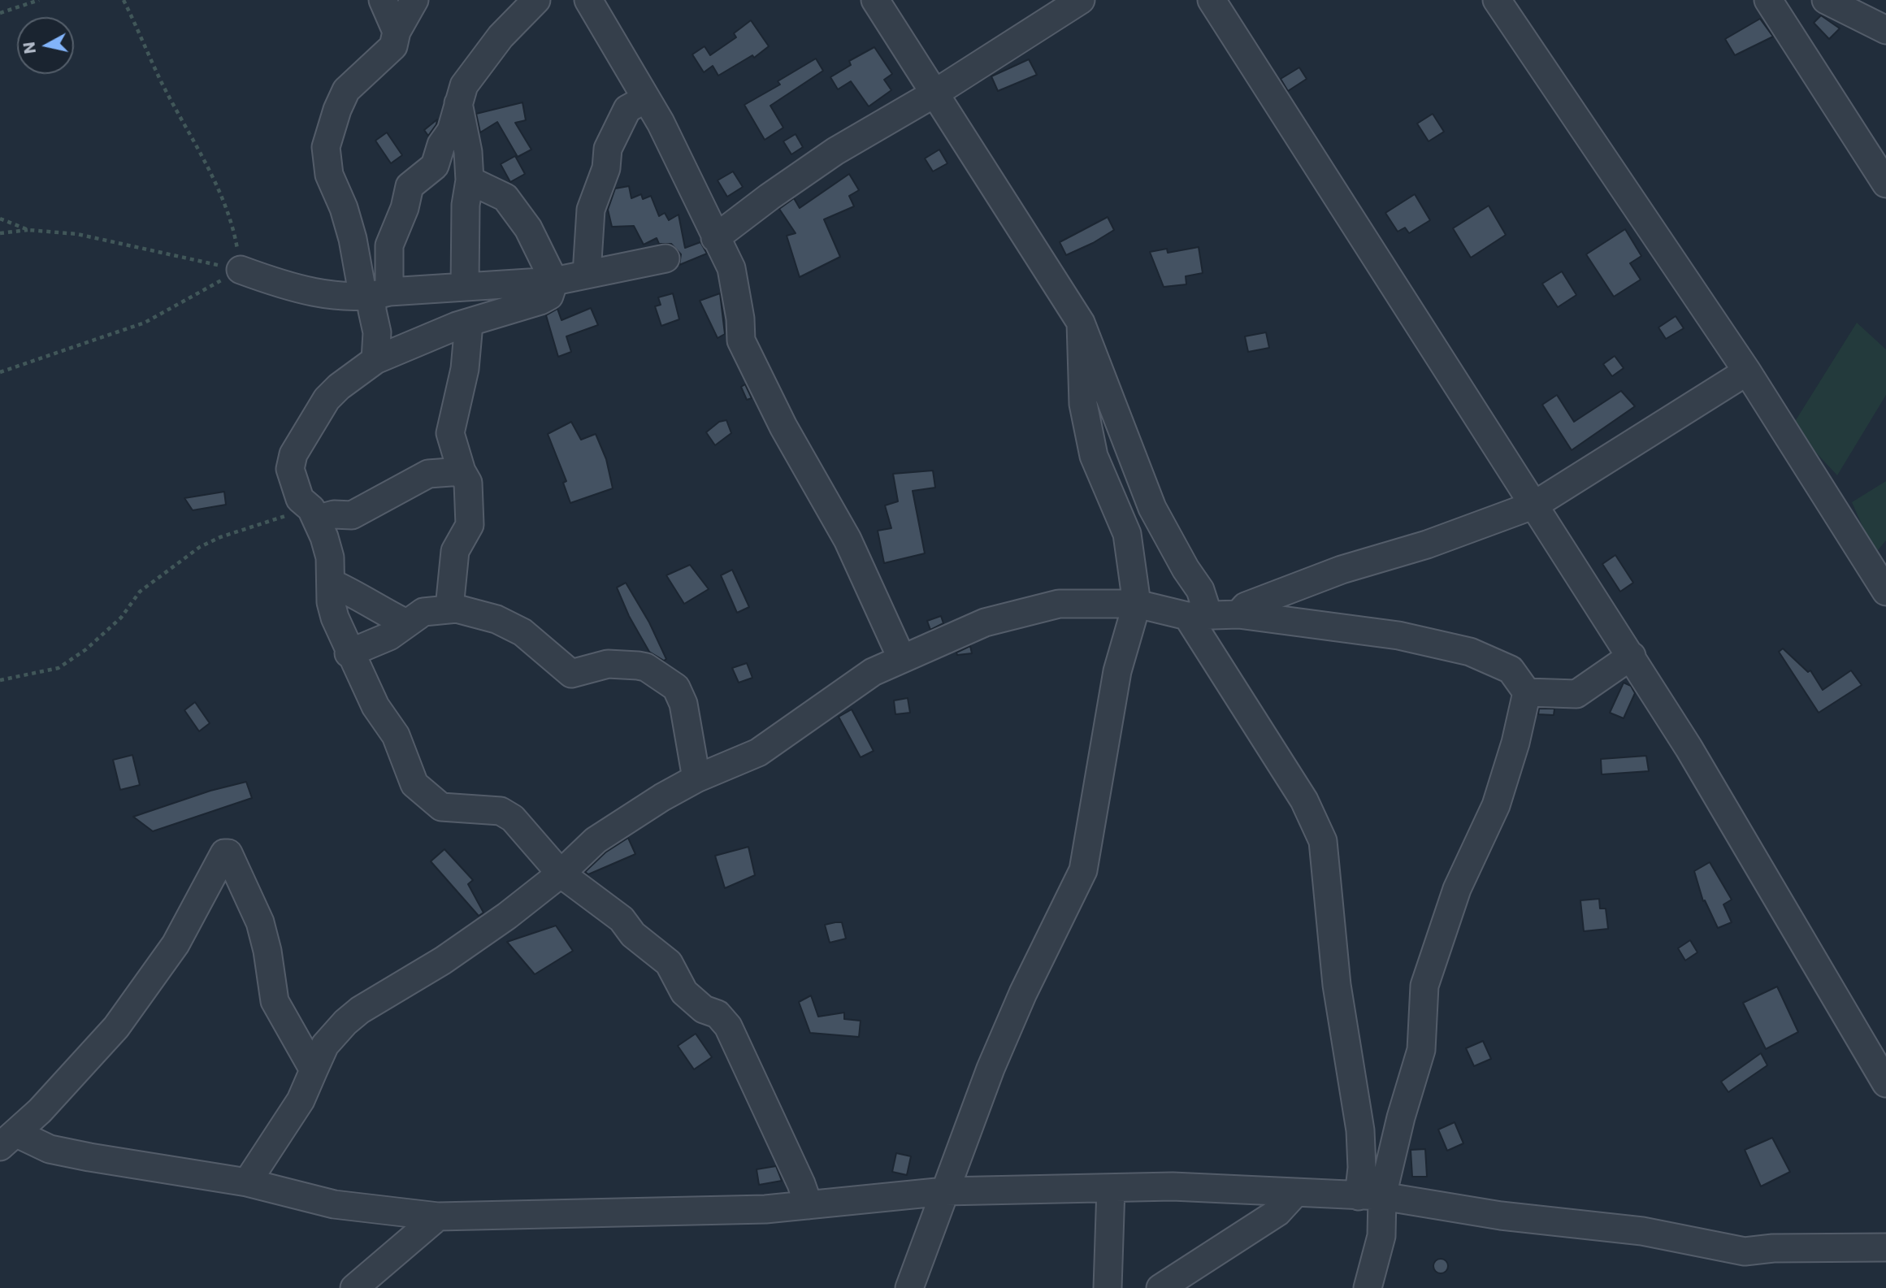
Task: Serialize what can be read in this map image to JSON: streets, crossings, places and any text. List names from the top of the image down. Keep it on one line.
{"north":"left"}
